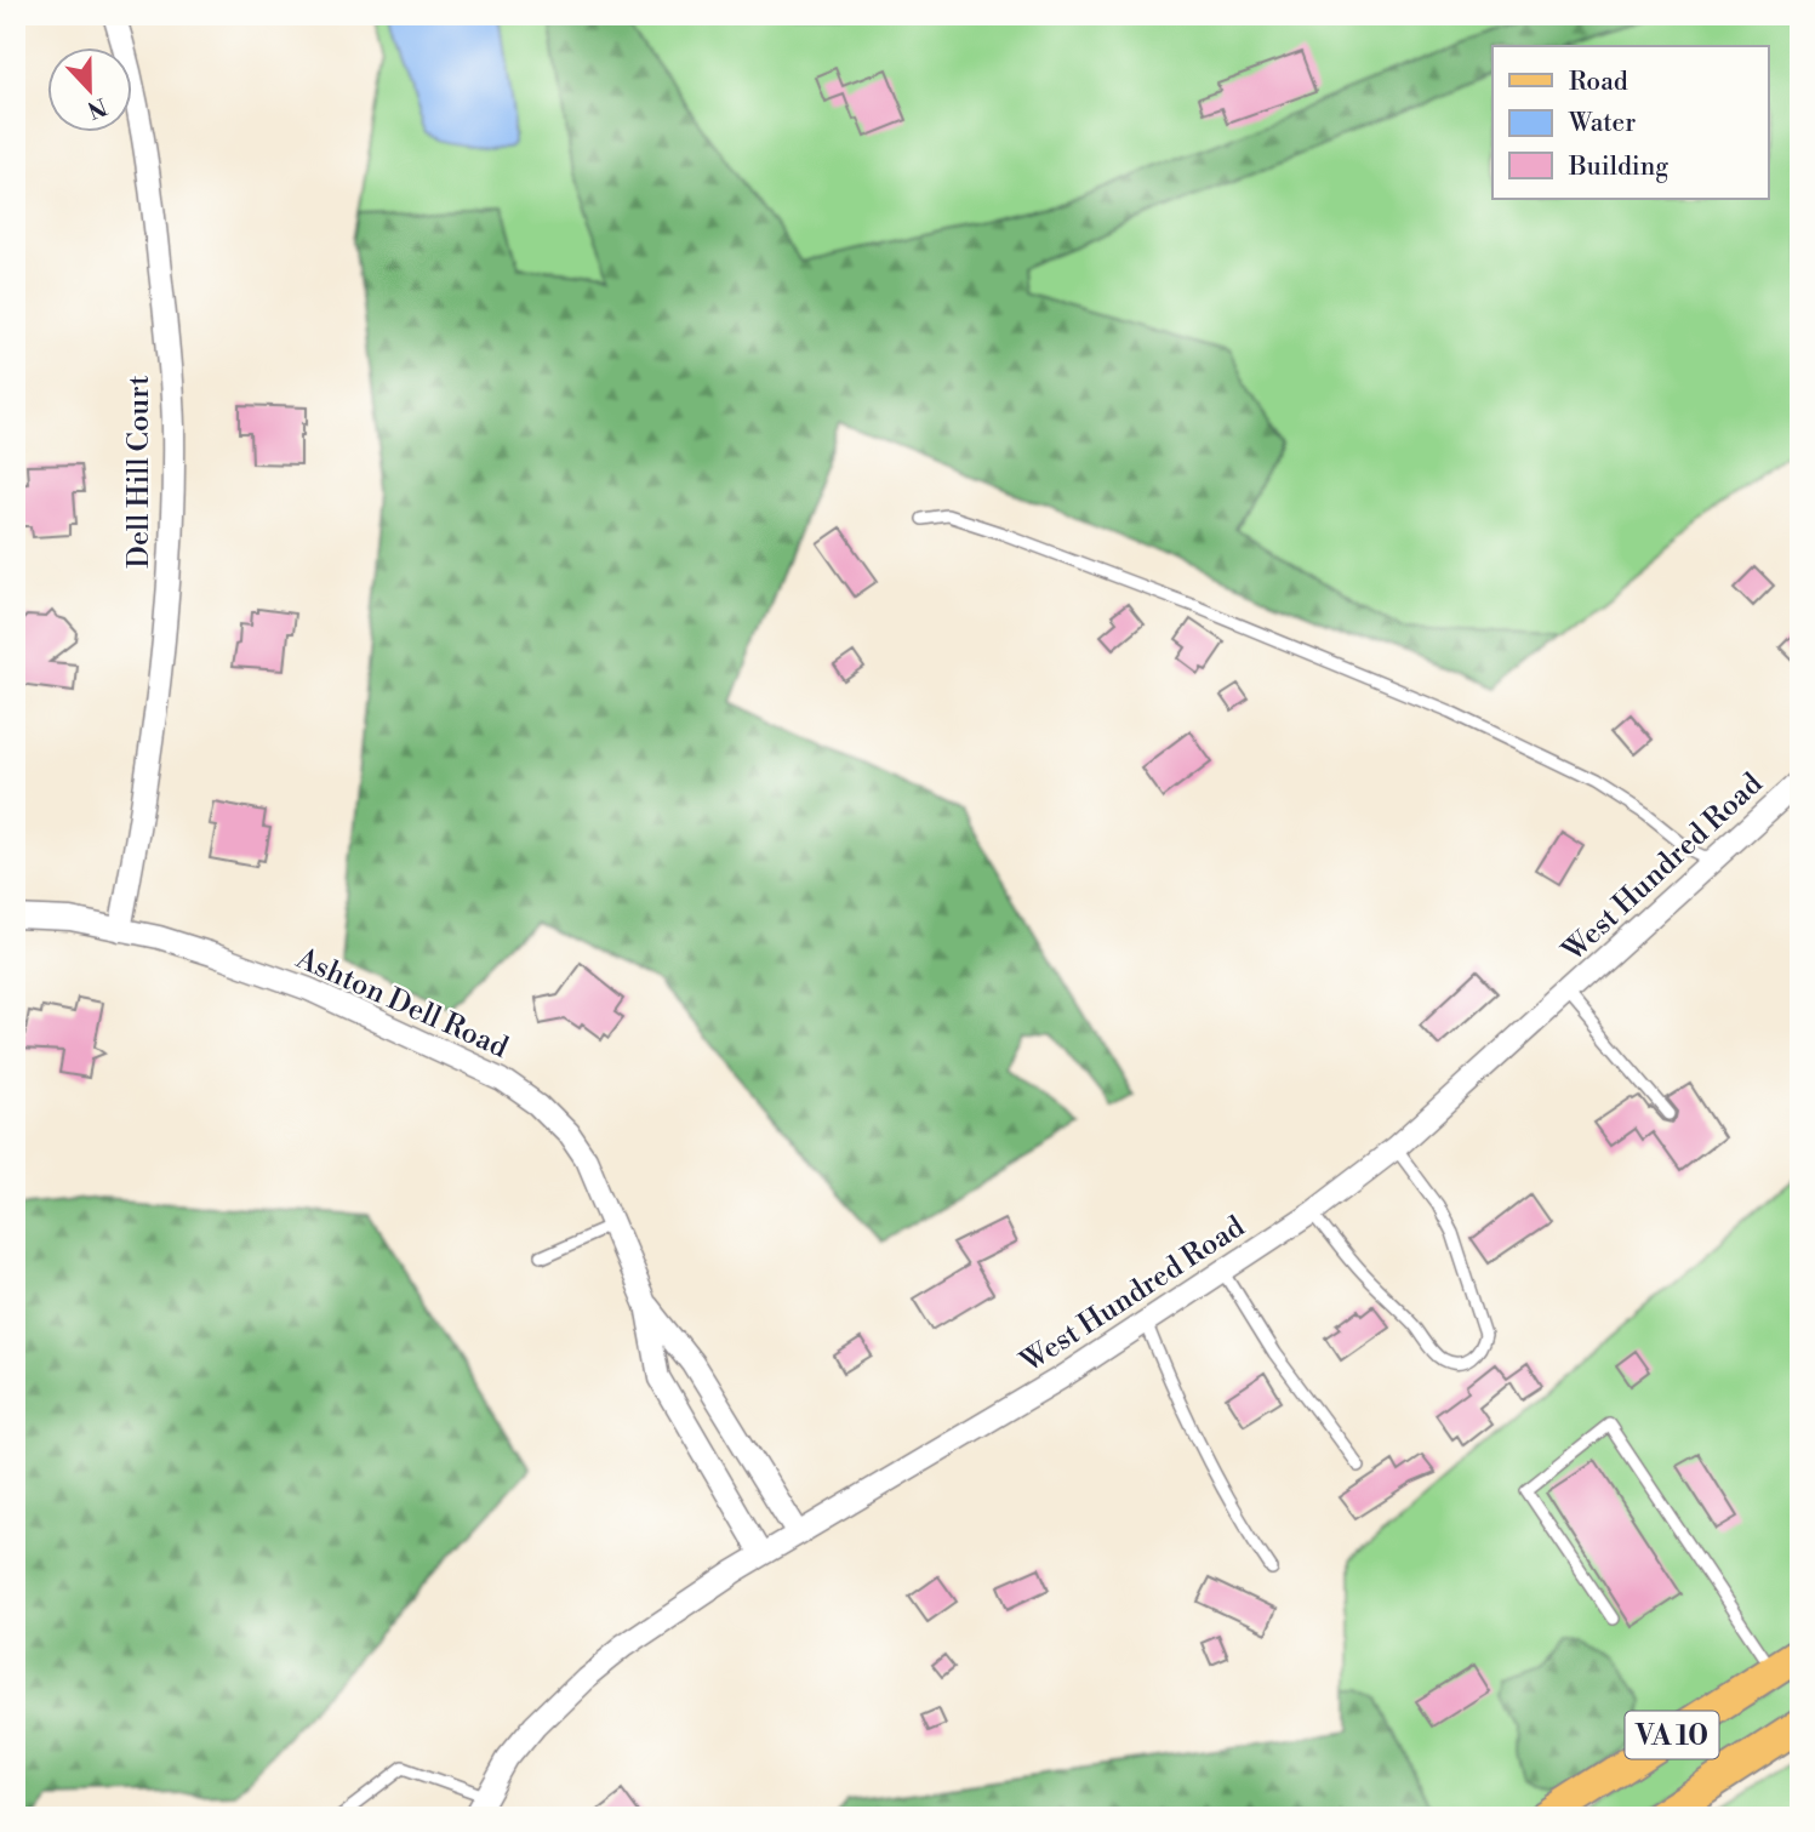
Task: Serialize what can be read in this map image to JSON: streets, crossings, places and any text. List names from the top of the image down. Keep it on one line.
{"streets":{"main road":["VA 10"],"street":["Dell Hill Court","West Hundred Road","Ashton Dell Road"]},"crossings":[["Dell Hill Court","Ashton Dell Road"],["West Hundred Road","Ashton Dell Road"]],"legend":["Road","Water","Building"],"north":"bottom"}
